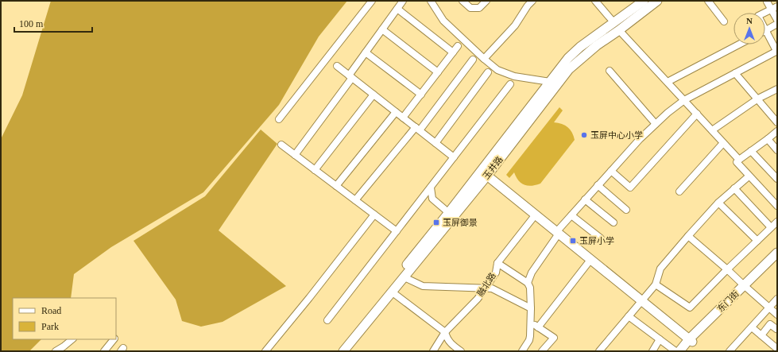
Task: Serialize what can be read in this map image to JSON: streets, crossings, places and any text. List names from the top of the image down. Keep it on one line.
{"streets":{"street":["玉井路","融北路","东门街"]},"places":{"other":["玉屏中心小学"],"transit":["玉屏御景","玉屏小学"]},"legend":["Road","Park"],"scale_bar":"100 m","north":"top"}
